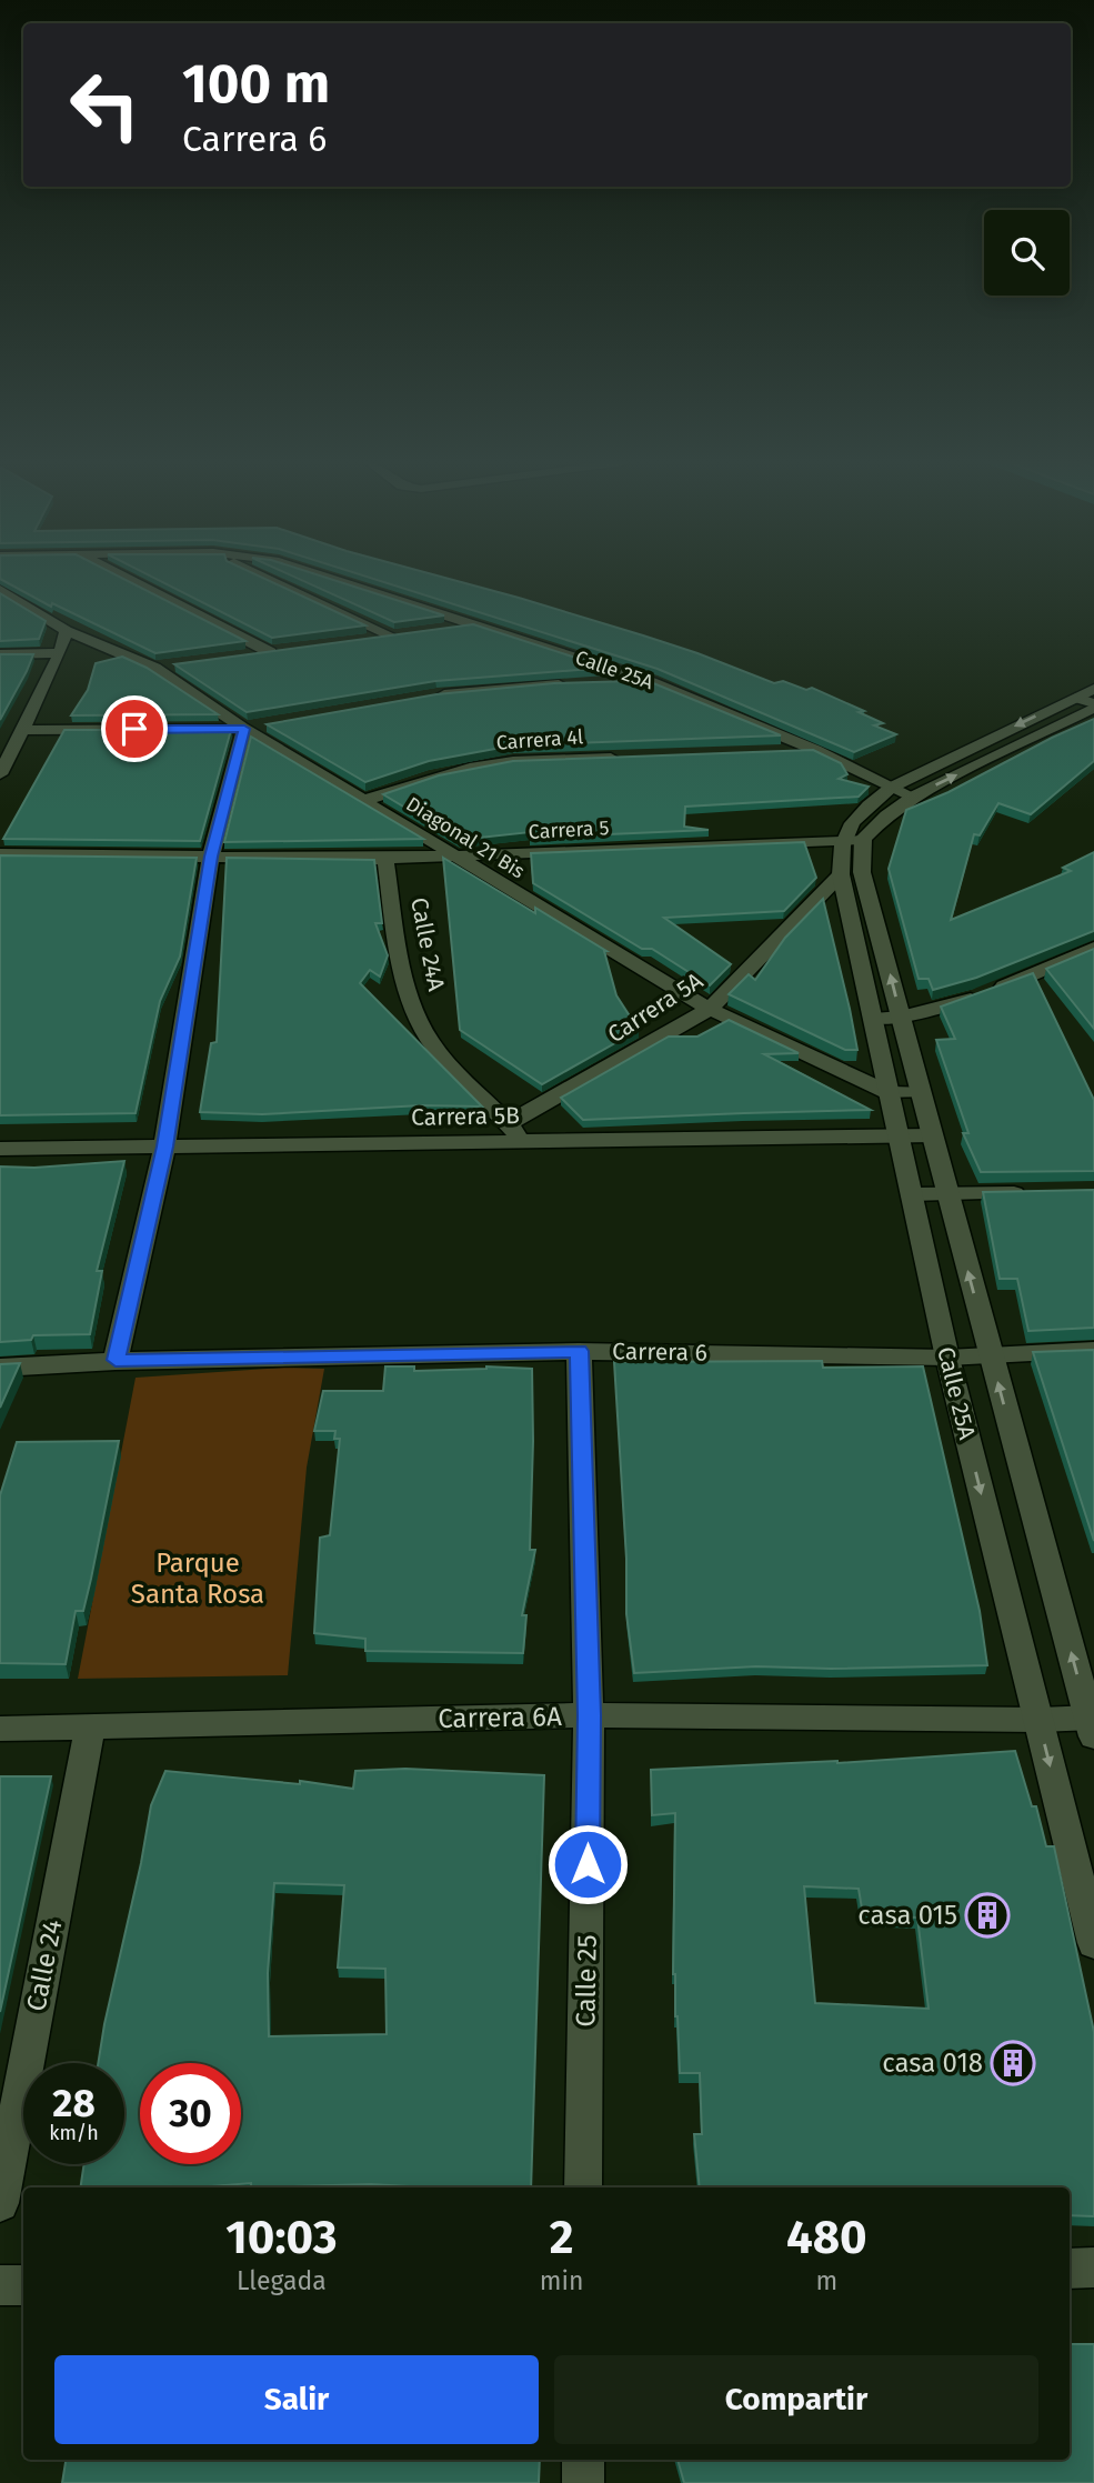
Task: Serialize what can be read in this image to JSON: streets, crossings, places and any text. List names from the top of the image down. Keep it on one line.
{"streets":{"street":["Calle 25A","Carrera 4l","Carrera 5","Diagonal 21 Bis","Calle 24A","Carrera 5A","Carrera 5B","Carrera 6","Carrera 6A","Calle 24","Calle 25"]},"crossings":[["Calle 25A","Carrera 5"],["Calle 25A","Diagonal 21 Bis"],["Calle 25A","Carrera 5A"],["Calle 25A","Carrera 5B"],["Calle 25A","Carrera 6"],["Calle 25A","Carrera 6A"],["Carrera 4l","Diagonal 21 Bis"],["Carrera 5","Diagonal 21 Bis"],["Carrera 5","Calle 24A"],["Diagonal 21 Bis","Carrera 5A"],["Calle 24A","Carrera 5A"],["Calle 24A","Carrera 5B"],["Carrera 5A","Carrera 5B"],["Carrera 6","Calle 25"],["Carrera 6A","Calle 24"],["Carrera 6A","Calle 25"]],"parks":["Parque Santa Rosa"],"places":{"building":["casa 015","casa 018"]},"page":{"turn":["100 m","Carrera 6"],"speed":"28 km/h","limit":"30","eta":["10:03","Llegada","2","min","480","m"],"buttons":["Salir","Compartir"]}}
